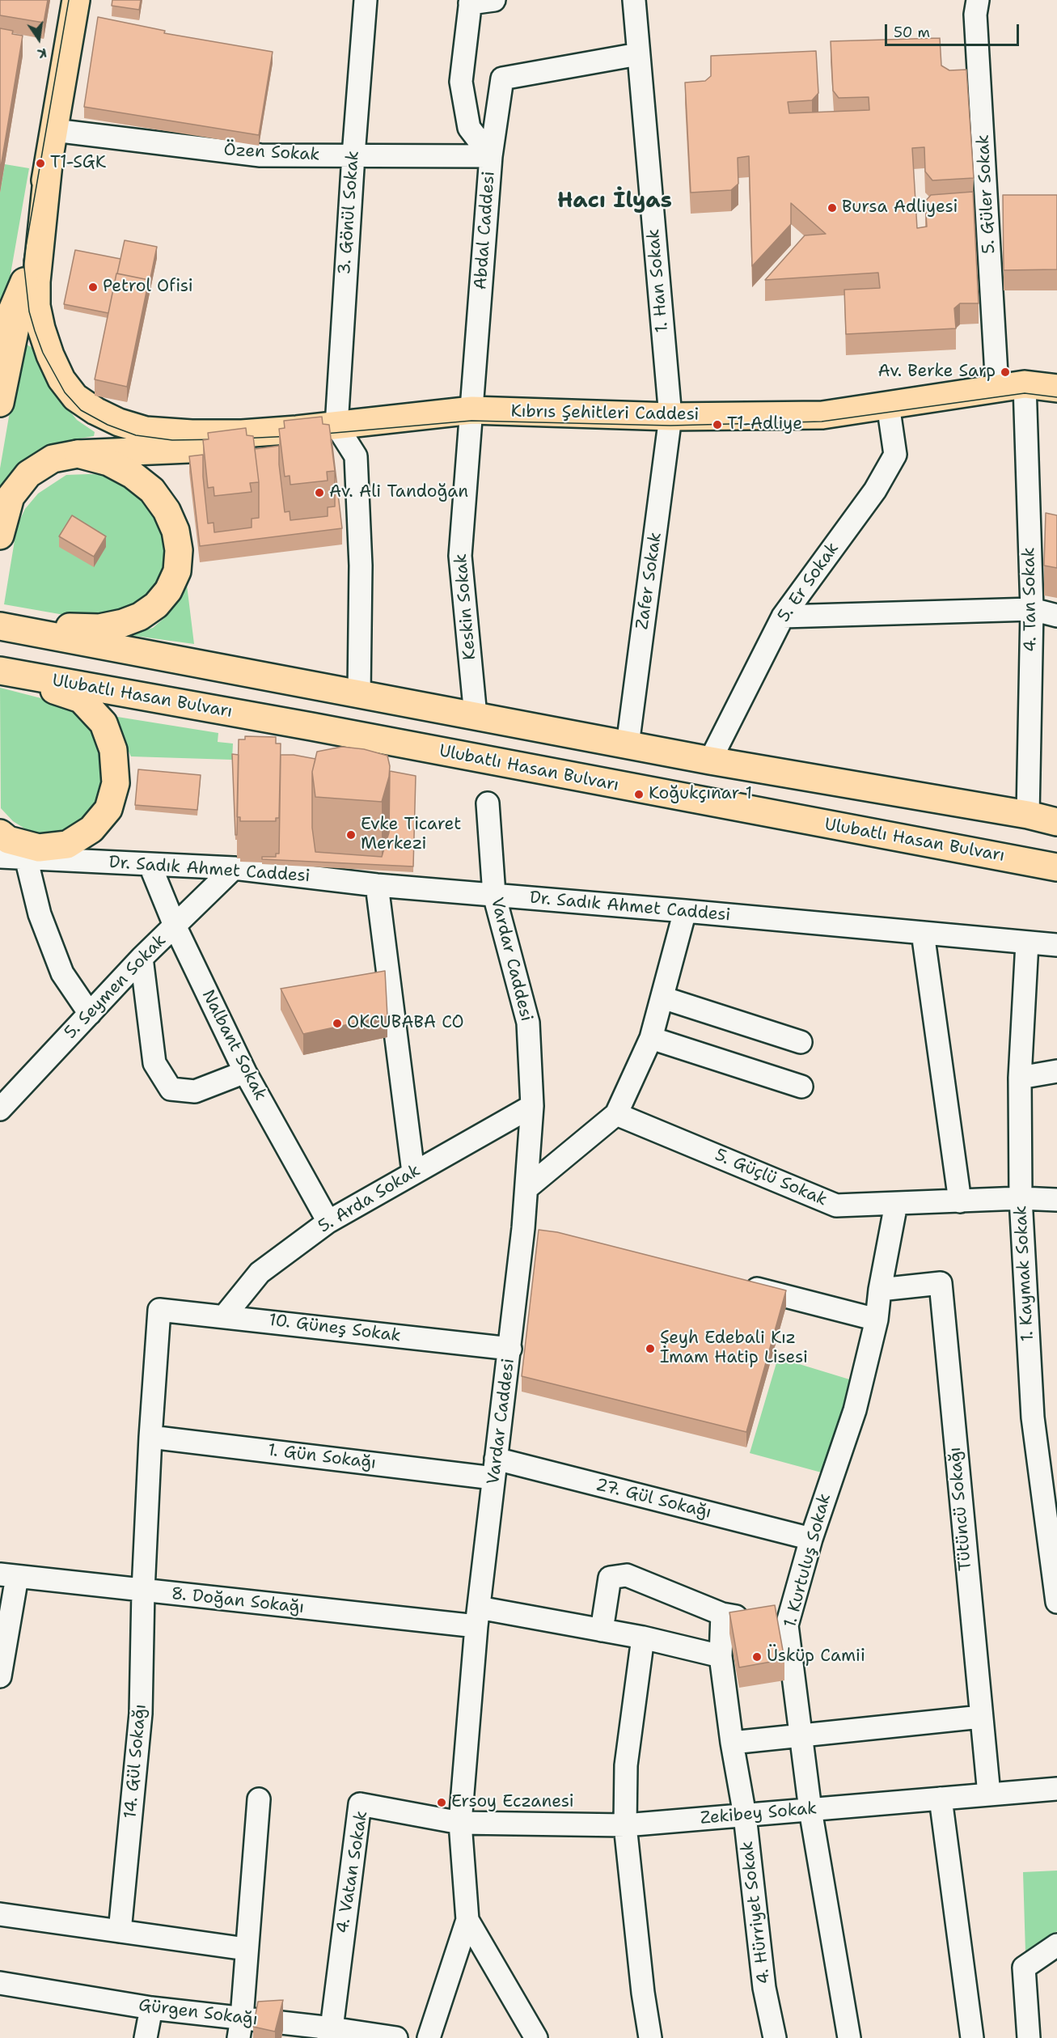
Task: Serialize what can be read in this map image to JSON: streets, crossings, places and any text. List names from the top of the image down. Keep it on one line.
{"streets":{"main road":["Kıbrıs Şehitleri Caddesi","Ulubatlı Hasan Bulvarı"],"street":["Özen Sokak","5. Güler Sokak","3. Gönül Sokak","Abdal Caddesi","1. Han Sokak","Zafer Sokak","5. Er Sokak","4. Tan Sokak","Keskin Sokak","Dr. Sadık Ahmet Caddesi","Vardar Caddesi","5. Seymen Sokak","Nalbant Sokak","5. Güçlü Sokak","5. Arda Sokak","1. Kaymak Sokak","10. Güneş Sokak","1. Gün Sokağı","27. Gül Sokağı","Tütüncü Sokağı","1. Kurtuluş Sokak","8. Doğan Sokağı","14. Gül Sokağı","Zekibey Sokak","4. Vatan Sokak","4. Hürriyet Sokak","Gürgen Sokağı"]},"crossings":[["Özen Sokak","3. Gönül Sokak"],["Özen Sokak","Abdal Caddesi"],["5. Güler Sokak","Kıbrıs Şehitleri Caddesi"],["3. Gönül Sokak","Kıbrıs Şehitleri Caddesi"],["Abdal Caddesi","Kıbrıs Şehitleri Caddesi"],["Abdal Caddesi","Keskin Sokak"],["1. Han Sokak","Kıbrıs Şehitleri Caddesi"],["1. Han Sokak","Zafer Sokak"],["Kıbrıs Şehitleri Caddesi","Zafer Sokak"],["Kıbrıs Şehitleri Caddesi","5. Er Sokak"],["Kıbrıs Şehitleri Caddesi","4. Tan Sokak"],["Kıbrıs Şehitleri Caddesi","Keskin Sokak"],["Dr. Sadık Ahmet Caddesi","Vardar Caddesi"],["Dr. Sadık Ahmet Caddesi","5. Seymen Sokak"],["Dr. Sadık Ahmet Caddesi","Nalbant Sokak"],["Dr. Sadık Ahmet Caddesi","1. Kaymak Sokak"],["Vardar Caddesi","5. Arda Sokak"],["Vardar Caddesi","10. Güneş Sokak"],["Vardar Caddesi","1. Gün Sokağı"],["Vardar Caddesi","27. Gül Sokağı"],["Vardar Caddesi","8. Doğan Sokağı"],["Vardar Caddesi","Zekibey Sokak"],["Vardar Caddesi","4. Vatan Sokak"],["5. Seymen Sokak","Nalbant Sokak"],["Nalbant Sokak","5. Arda Sokak"],["5. Güçlü Sokak","1. Kaymak Sokak"],["5. Güçlü Sokak","1. Kurtuluş Sokak"],["5. Arda Sokak","10. Güneş Sokak"],["10. Güneş Sokak","14. Gül Sokağı"],["1. Gün Sokağı","27. Gül Sokağı"],["1. Gün Sokağı","14. Gül Sokağı"],["27. Gül Sokağı","1. Kurtuluş Sokak"],["Tütüncü Sokağı","1. Kurtuluş Sokak"],["Tütüncü Sokağı","Zekibey Sokak"],["1. Kurtuluş Sokak","Zekibey Sokak"],["8. Doğan Sokağı","14. Gül Sokağı"],["8. Doğan Sokağı","4. Hürriyet Sokak"],["Zekibey Sokak","4. Vatan Sokak"],["Zekibey Sokak","4. Hürriyet Sokak"],["4. Vatan Sokak","Gürgen Sokağı"]],"districts":["Hacı İlyas"],"places":["T1-SGK","Bursa Adliyesi","Petrol Ofisi","Av. Berke Sarp","T1-Adliye","Av. Ali Tandoğan","Koğukçınar 1","Evke Ticaret Merkezi","OKCUBABA CO","Şeyh Edebali Kız İmam Hatip Lisesi","Üsküp Camii","Ersoy Eczanesi"],"scale_bar":"50 m","north":"bottom"}
